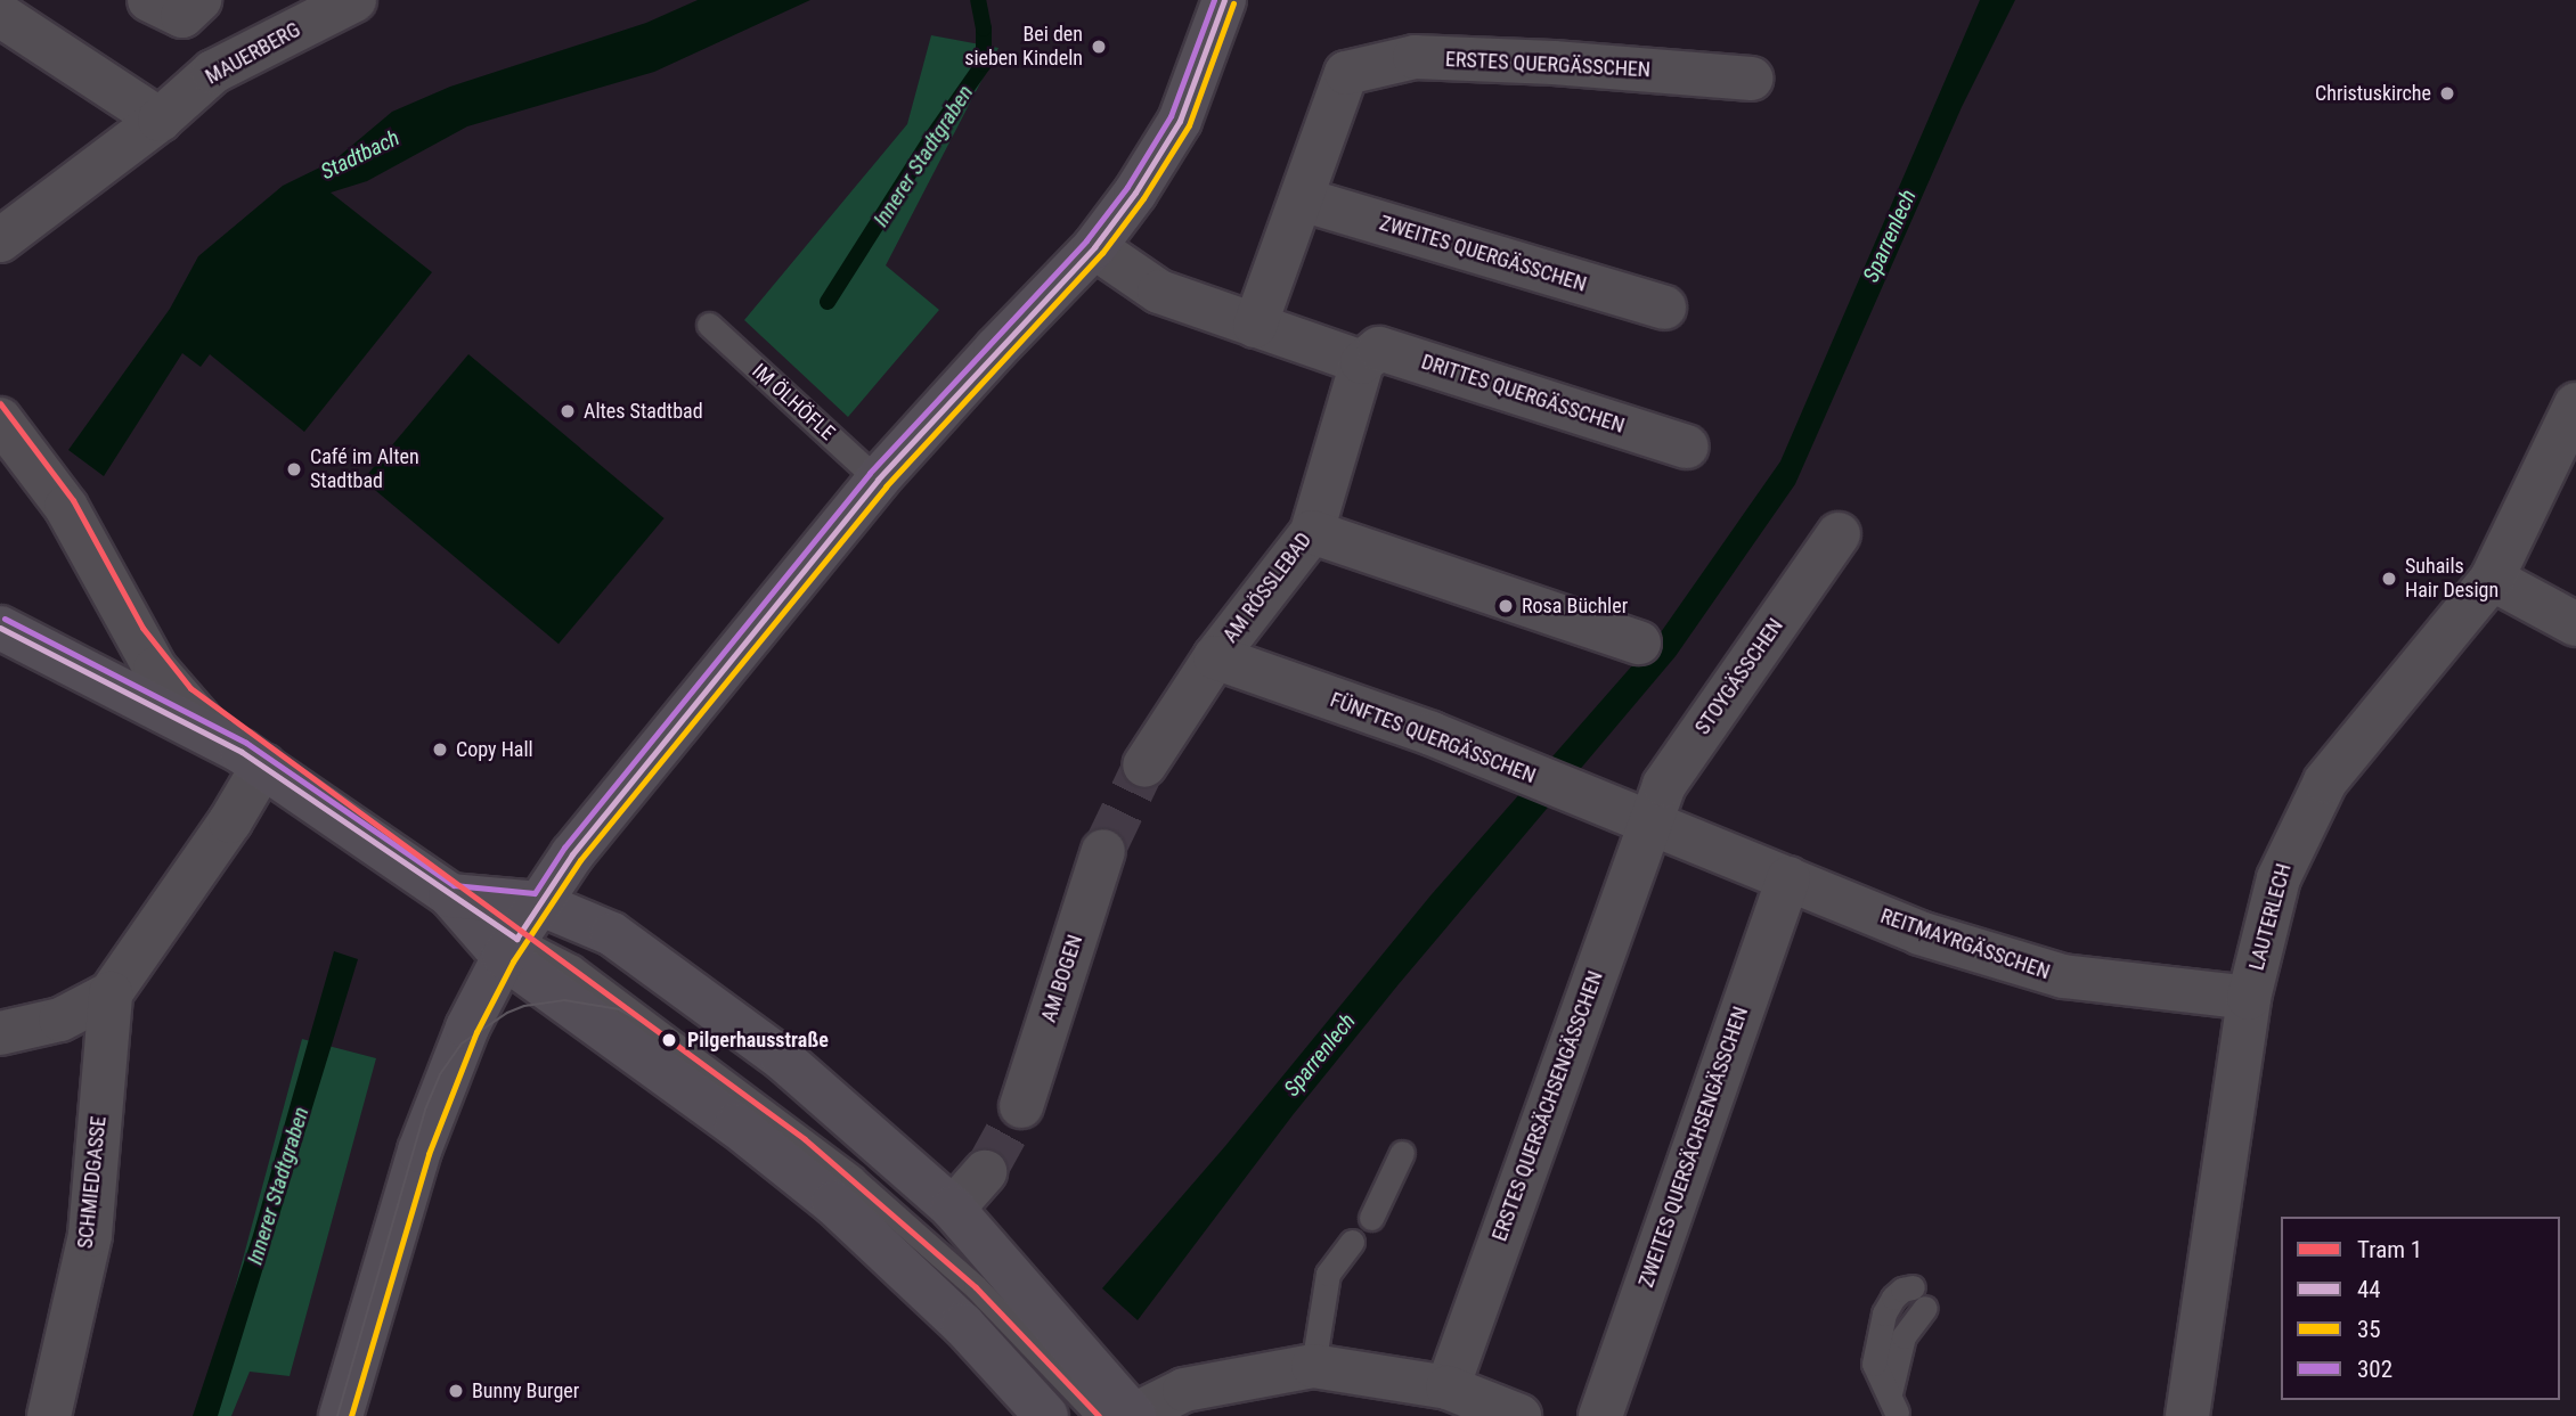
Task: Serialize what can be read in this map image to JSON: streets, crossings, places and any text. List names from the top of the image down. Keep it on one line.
{"streets":{"street":["MAUERBERG","ERSTES QUERGÄSSCHEN","ZWEITES QUERGÄSSCHEN","DRITTES QUERGÄSSCHEN","AM RÖSSLEBAD","STOYGÄSSCHEN","FÜNFTES QUERGÄSSCHEN","LAUTERLECH","REITMAYRGÄSSCHEN","AM BOGEN","ERSTES QUERSÄCHSENGÄSSCHEN","ZWEITES QUERSÄCHSENGÄSSCHEN","SCHMIEDGASSE"],"lane":["IM ÖLHÖFLE"]},"crossings":[["ERSTES QUERGÄSSCHEN","ZWEITES QUERGÄSSCHEN"],["DRITTES QUERGÄSSCHEN","AM RÖSSLEBAD"],["AM RÖSSLEBAD","FÜNFTES QUERGÄSSCHEN"],["STOYGÄSSCHEN","FÜNFTES QUERGÄSSCHEN"],["STOYGÄSSCHEN","REITMAYRGÄSSCHEN"],["STOYGÄSSCHEN","ERSTES QUERSÄCHSENGÄSSCHEN"],["FÜNFTES QUERGÄSSCHEN","REITMAYRGÄSSCHEN"],["FÜNFTES QUERGÄSSCHEN","ERSTES QUERSÄCHSENGÄSSCHEN"],["LAUTERLECH","REITMAYRGÄSSCHEN"],["REITMAYRGÄSSCHEN","ERSTES QUERSÄCHSENGÄSSCHEN"],["REITMAYRGÄSSCHEN","ZWEITES QUERSÄCHSENGÄSSCHEN"]],"water":["Stadtbach","Innerer Stadtgraben","Sparrenlech"],"places":["Bei den sieben Kindeln","Christuskirche","Altes Stadtbad","Café im Alten Stadtbad","Suhails Hair Design","Rosa Büchler","Copy Hall","Pilgerhausstraße","Bunny Burger"],"lines":["transit line 44","transit line 302","transit line 35","tram line 1"],"legend":["Tram 1","44","35","302"]}
